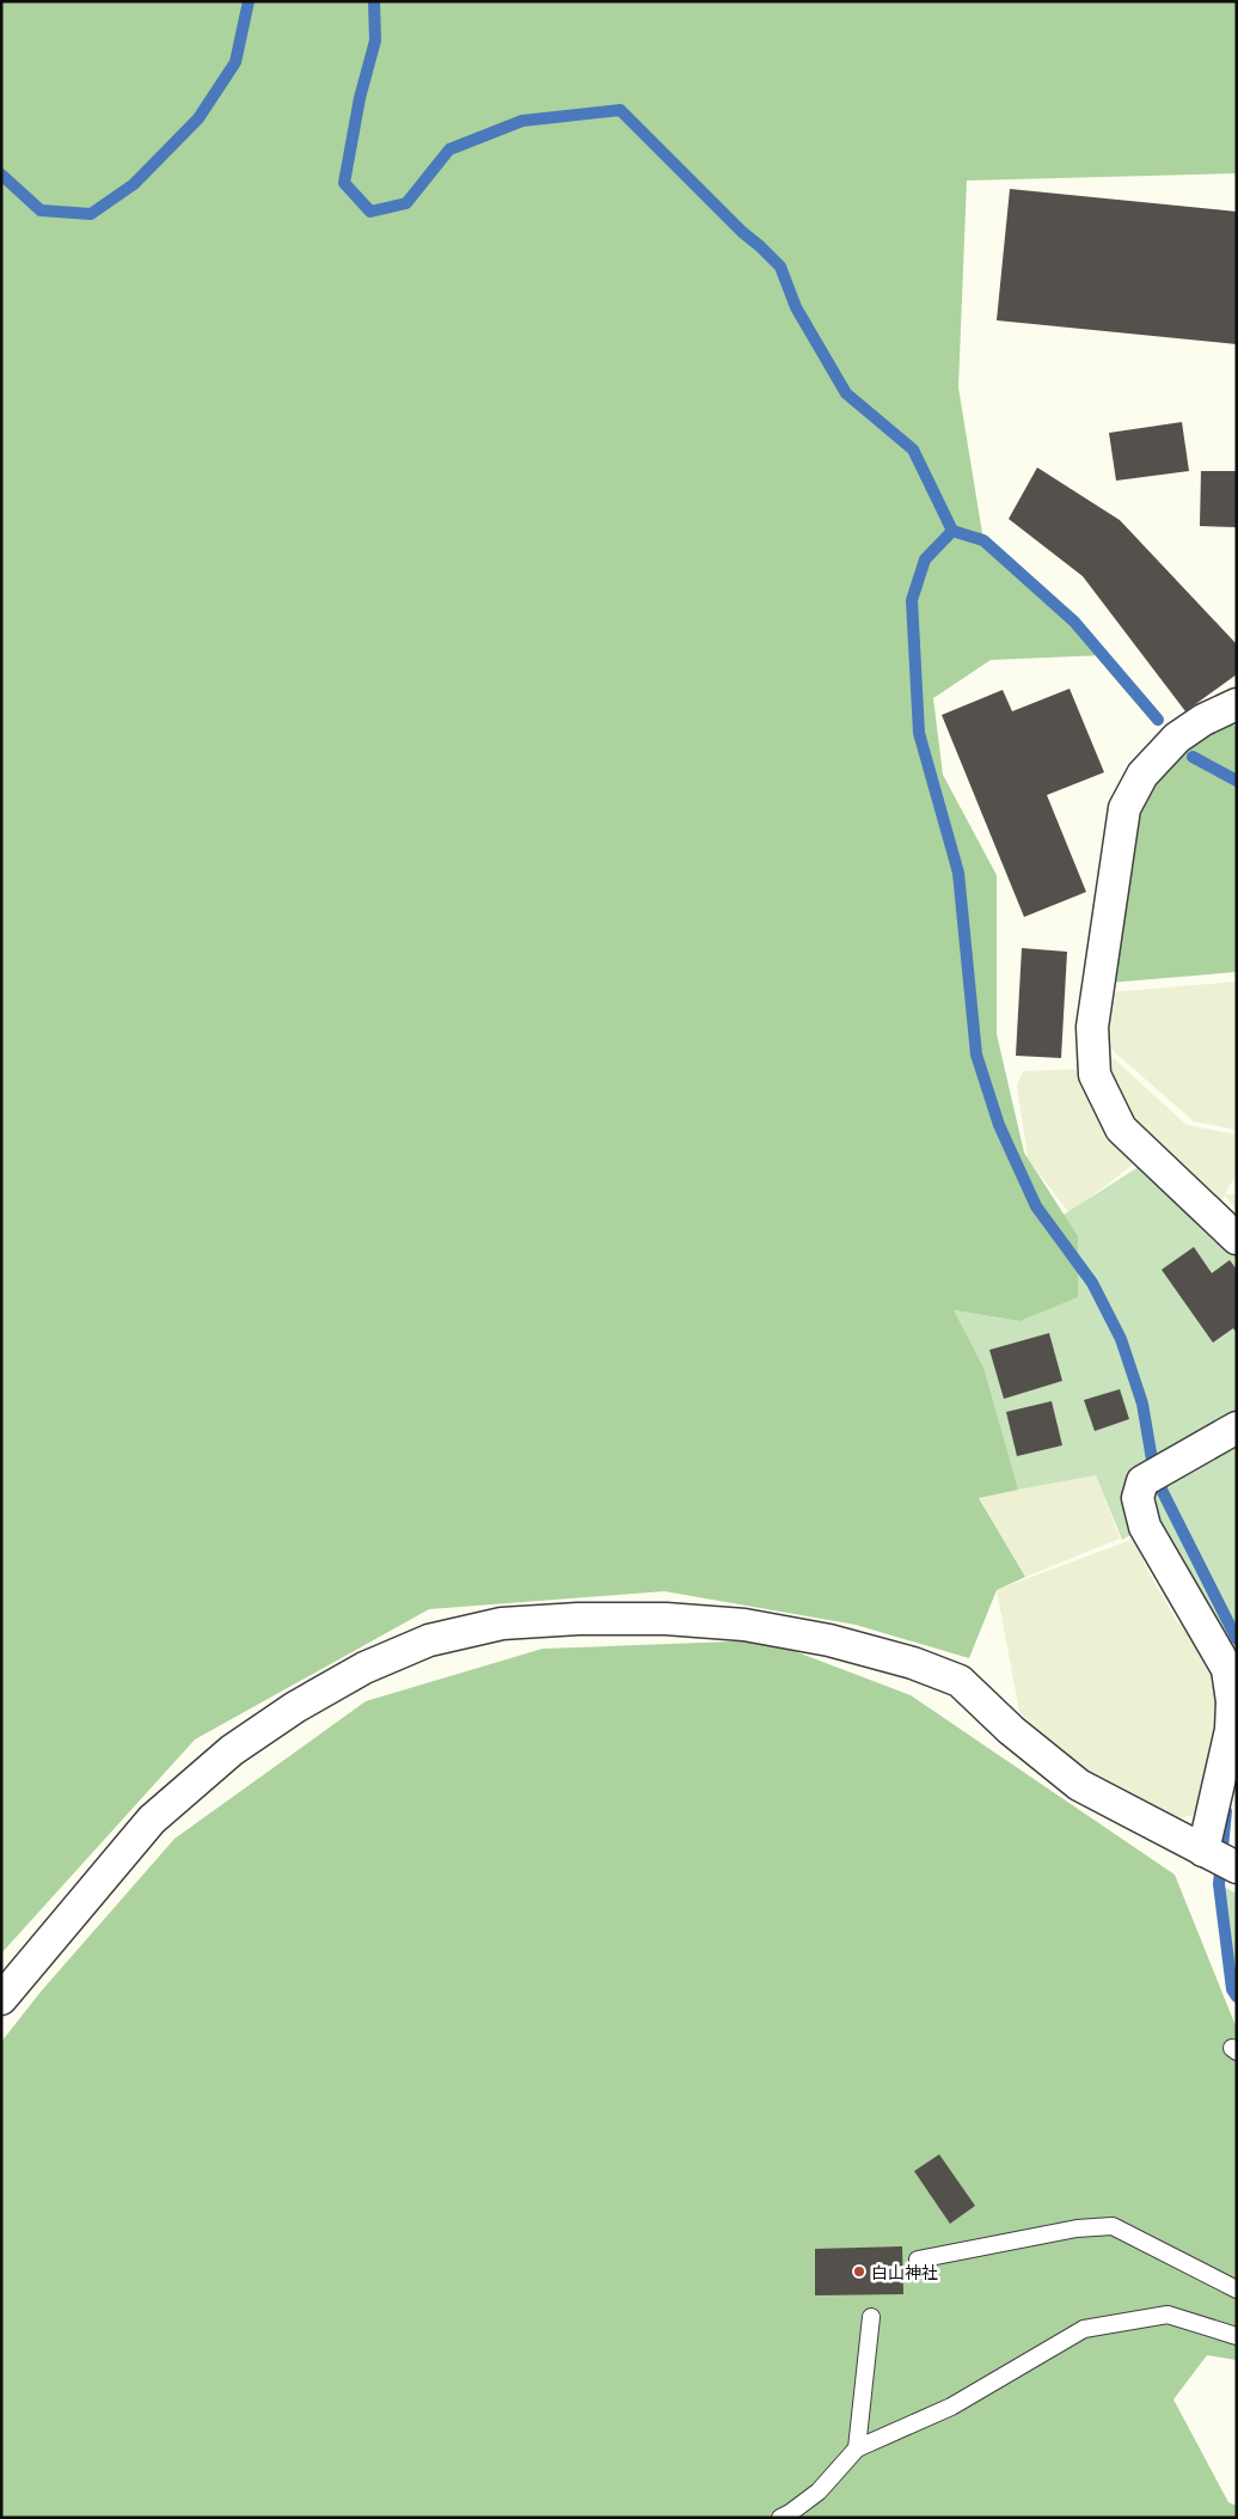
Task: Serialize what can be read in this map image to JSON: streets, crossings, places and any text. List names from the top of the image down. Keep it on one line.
{"places":["白山神社"]}
